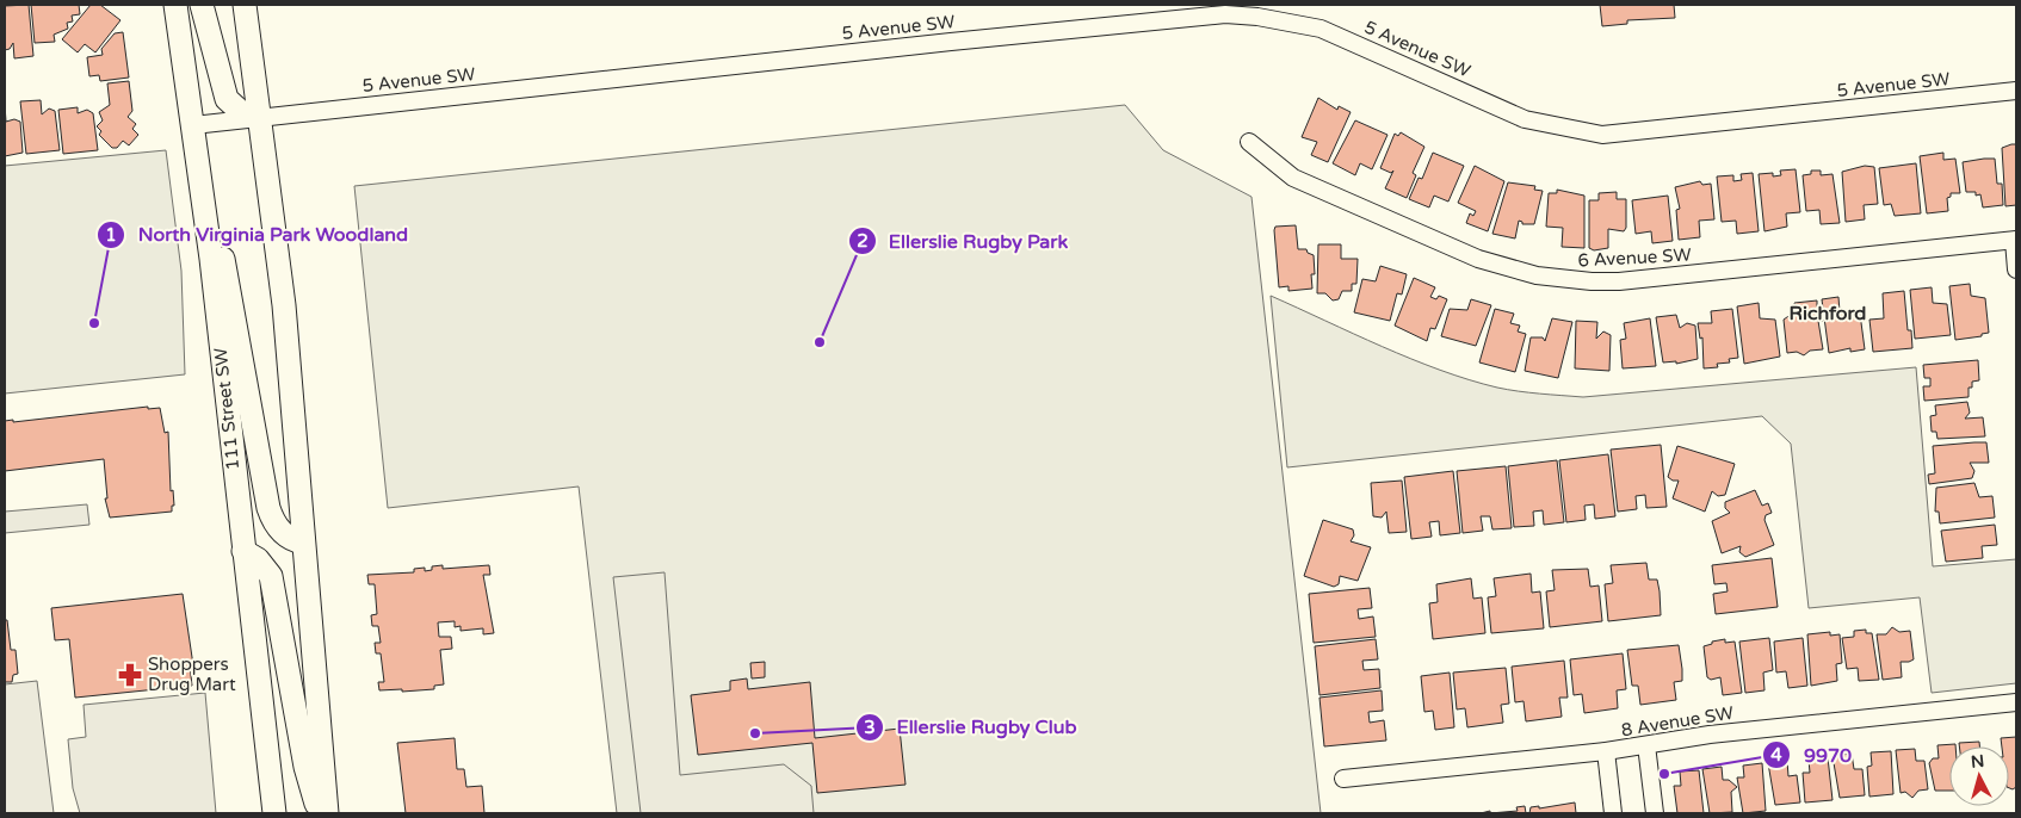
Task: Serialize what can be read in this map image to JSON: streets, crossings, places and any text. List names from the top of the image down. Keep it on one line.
{"streets":{"main road":["111 Street SW"],"street":["5 Avenue SW","6 Avenue SW","8 Avenue SW"]},"crossings":[["5 Avenue SW","111 Street SW"]],"districts":["Richford"],"places":{"other":["North Virginia Park Woodland","Ellerslie Rugby Park","Ellerslie Rugby Club","9970"],"pharmacy":["Shoppers Drug Mart"]},"north":"top"}
